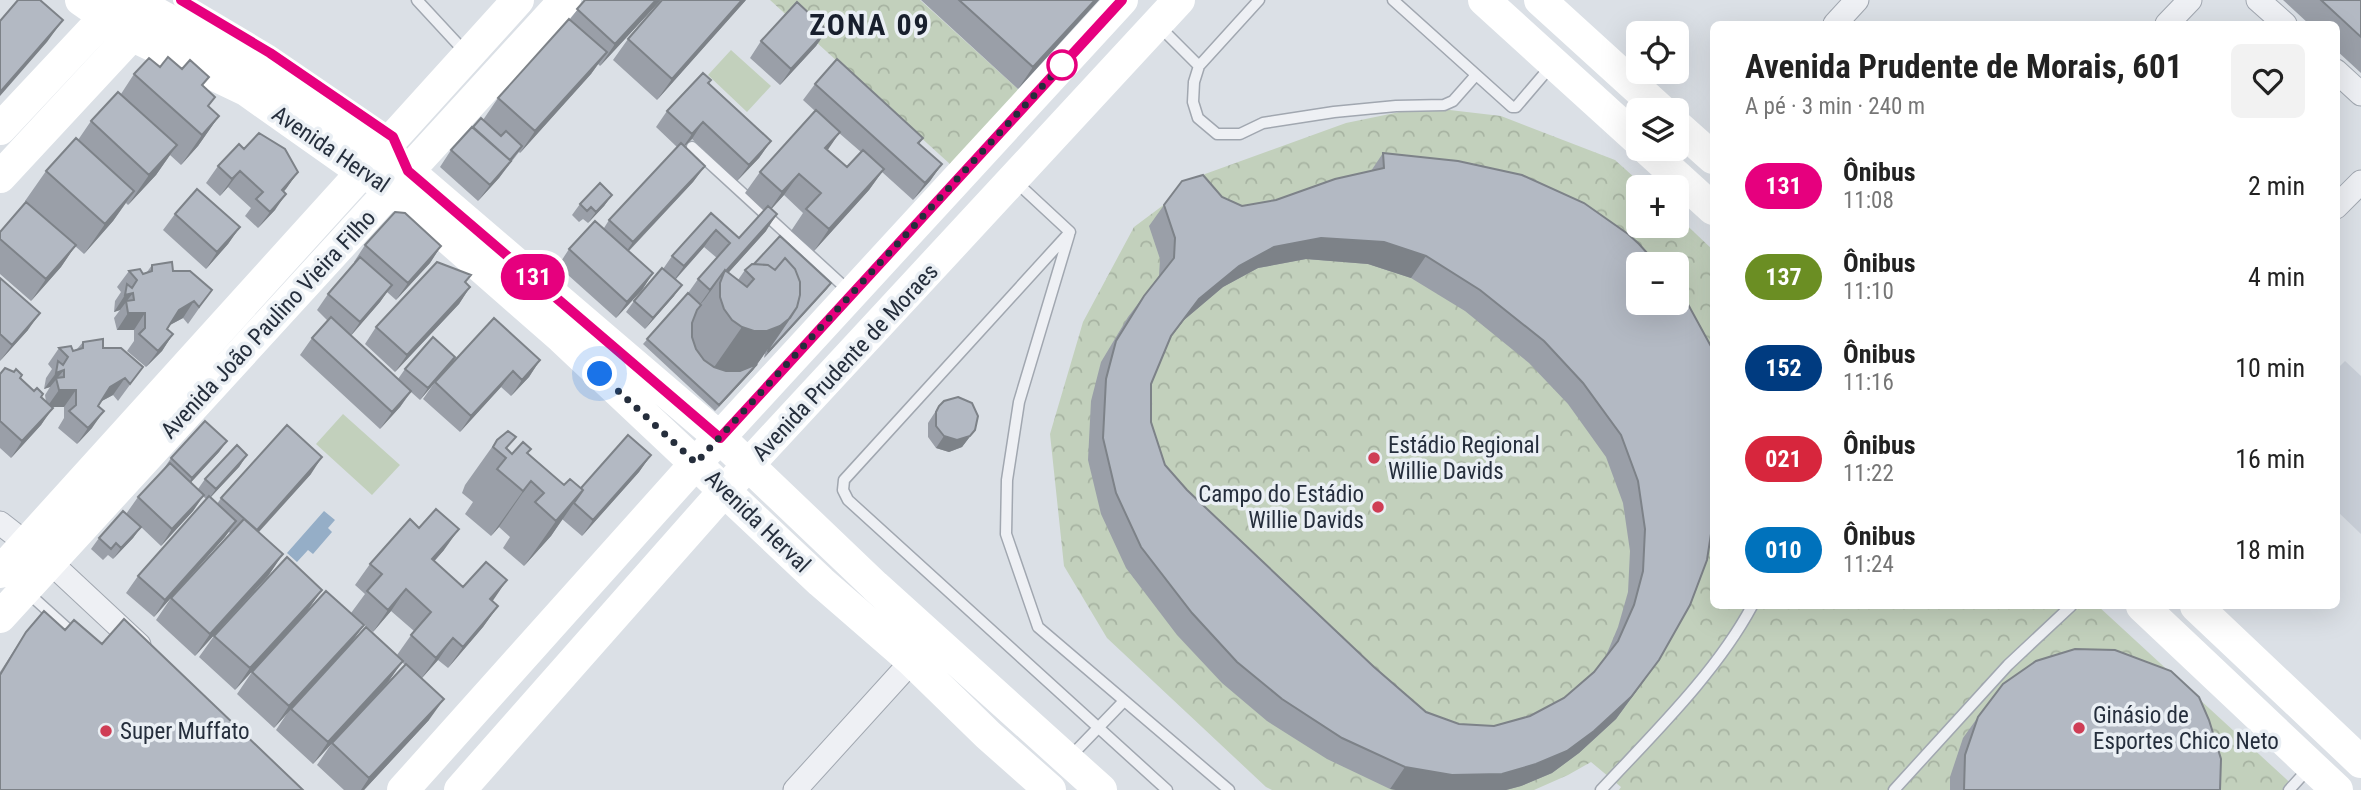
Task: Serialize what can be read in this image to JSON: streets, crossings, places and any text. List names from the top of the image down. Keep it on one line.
{"streets":{"main road":["Avenida Herval","Avenida João Paulino Vieira Filho","Avenida Prudente de Moraes"]},"crossings":[["Avenida Herval","Avenida João Paulino Vieira Filho"],["Avenida Herval","Avenida Prudente de Moraes"]],"districts":["ZONA 09"],"places":["Estádio Regional Willie Davids","Campo do Estádio Willie Davids","Ginásio de Esportes Chico Neto","Super Muffato"],"lines":["bus line 131"],"page":{"on_map":"131","map_buttons":["+","−"],"heading":["Avenida Prudente de Morais, 601","A pé · 3 min · 240 m"],"list":[{"mark":"131","name":"Ônibus","note":"11:08","value":"2 min"},{"mark":"137","name":"Ônibus","note":"11:10","value":"4 min"},{"mark":"152","name":"Ônibus","note":"11:16","value":"10 min"},{"mark":"021","name":"Ônibus","note":"11:22","value":"16 min"},{"mark":"010","name":"Ônibus","note":"11:24","value":"18 min"}]}}
